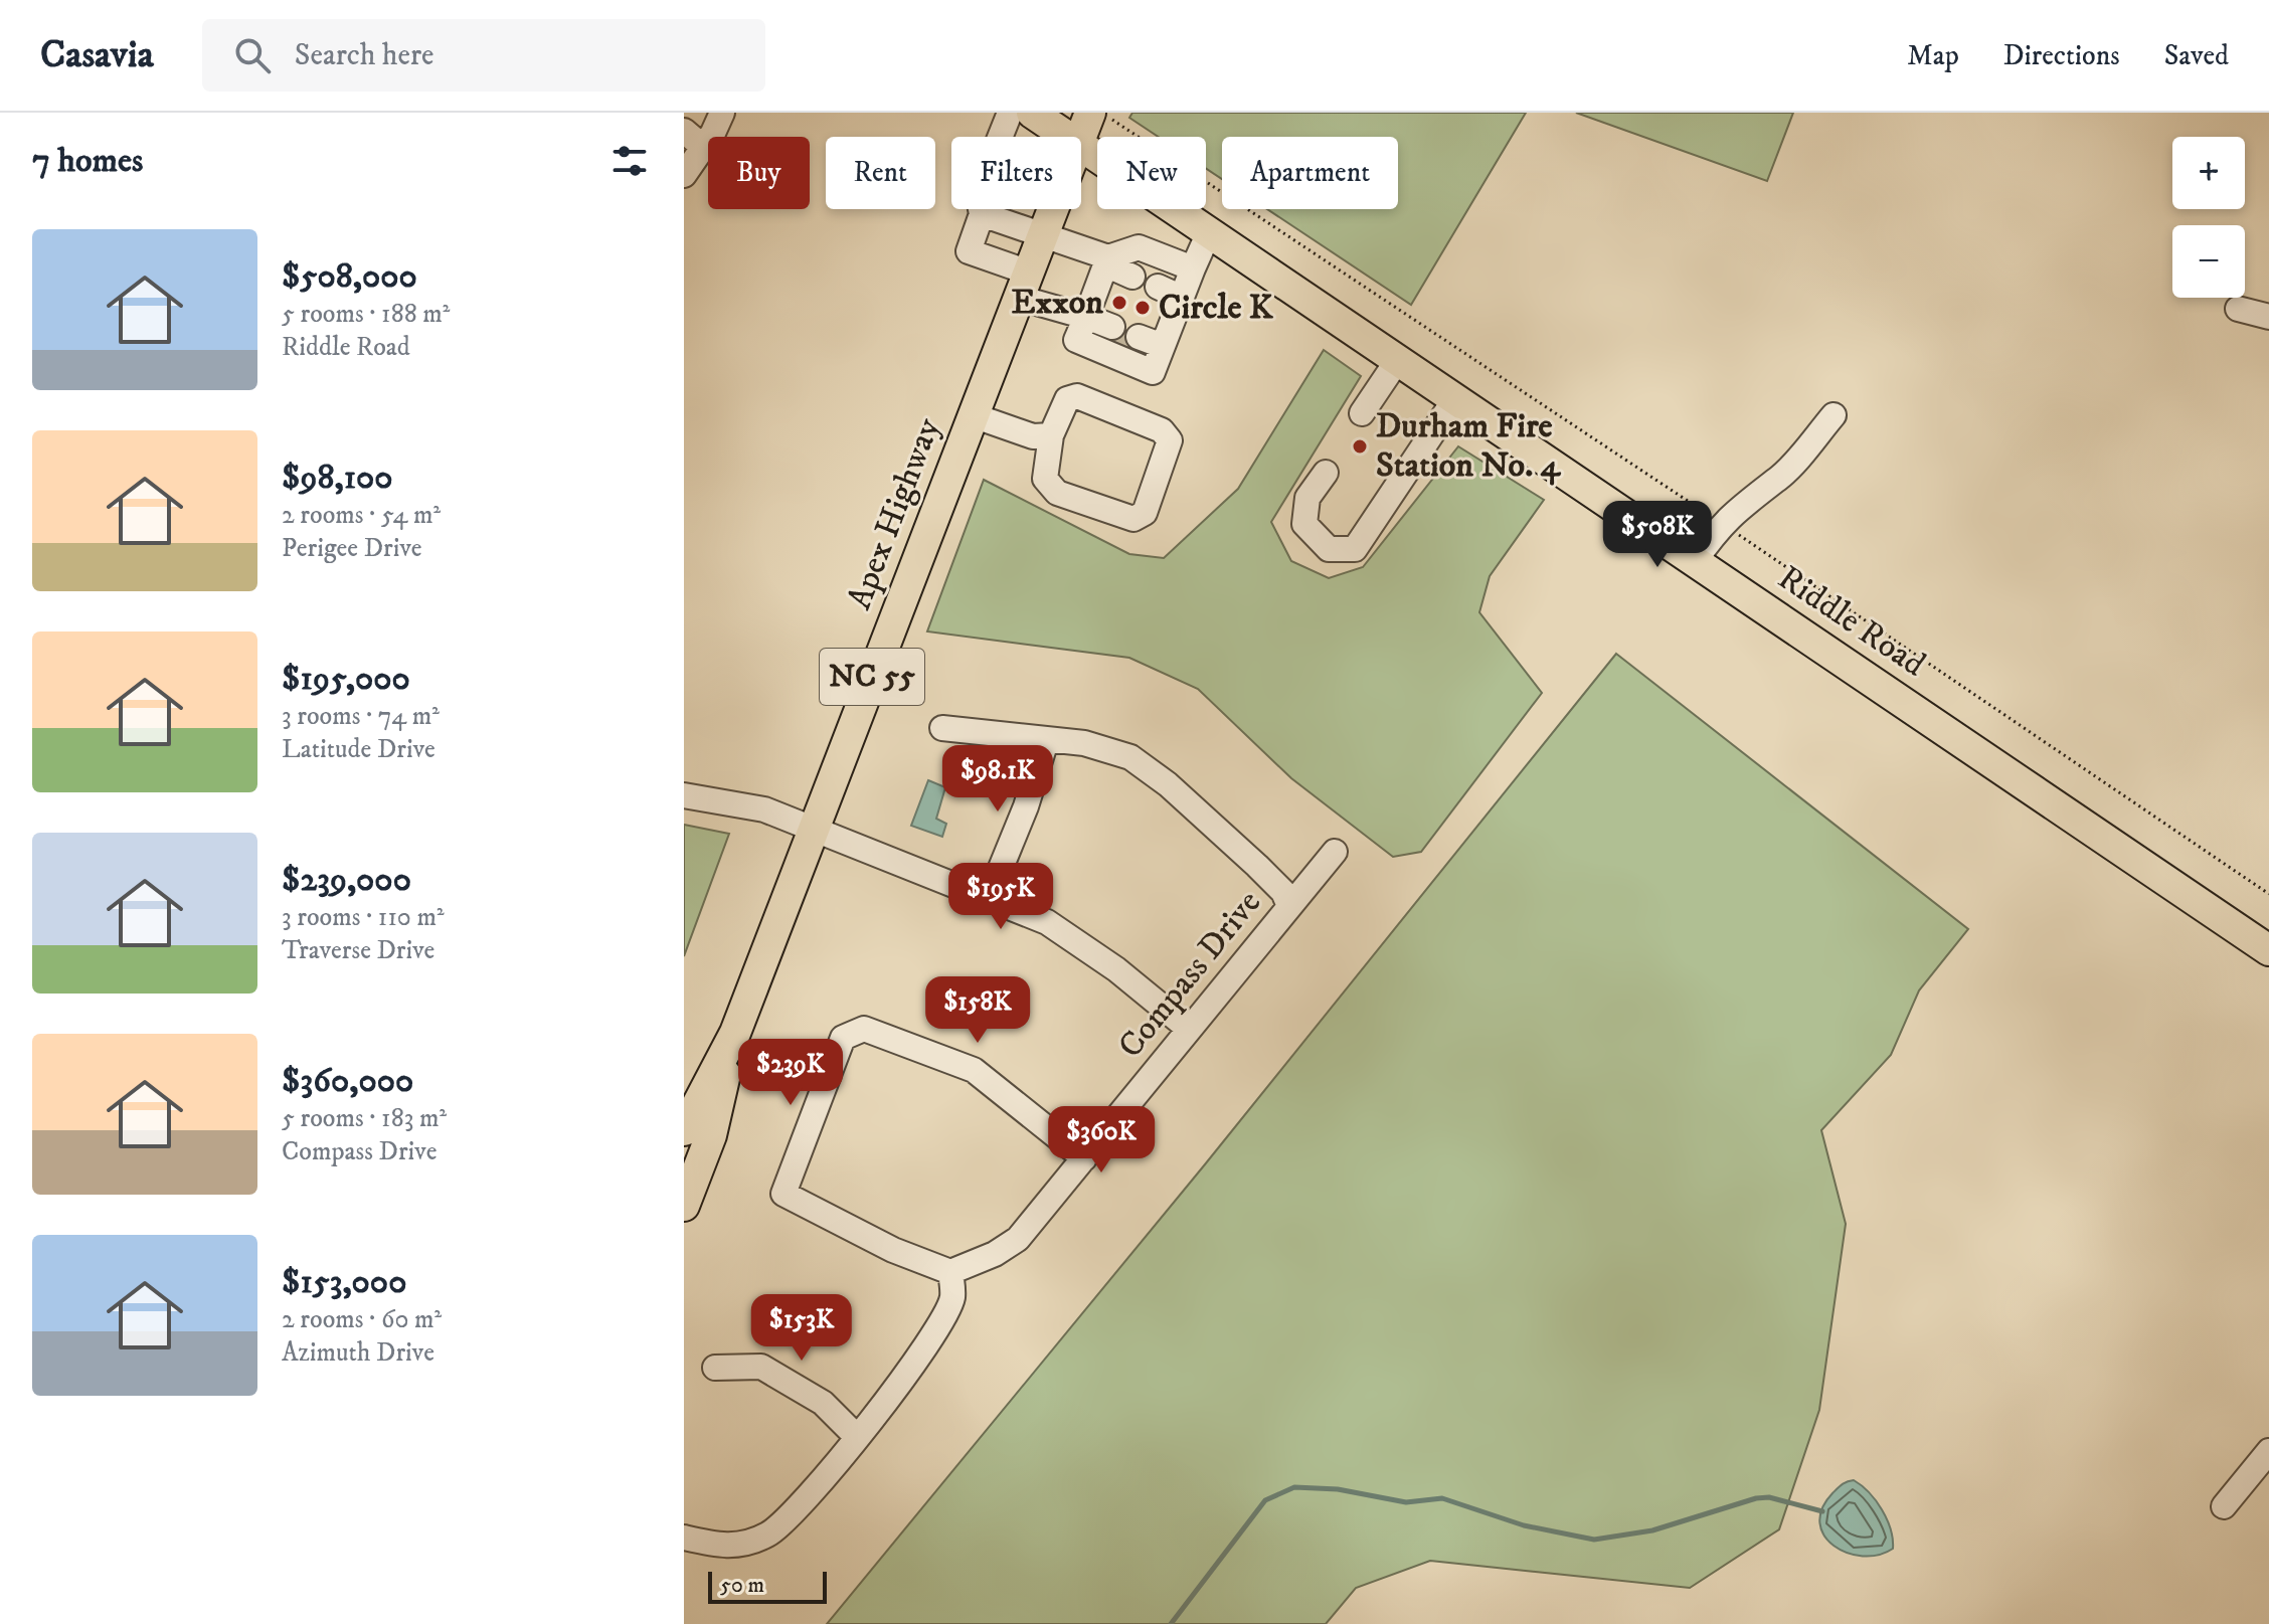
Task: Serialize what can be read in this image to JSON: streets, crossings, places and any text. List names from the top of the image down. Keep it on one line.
{"streets":{"main road":["Apex Highway","Riddle Road","NC 55"],"street":["Compass Drive"]},"places":["Exxon","Circle K","Durham Fire Station No. 4"],"scale_bar":"50 m","page":{"header":"Casavia","search":"Search here","nav":["Map","Directions","Saved"],"heading":"7 homes","map_buttons":["+","−"],"chip":["Buy","Rent","Filters","New","Apartment"],"list":[{"name":"$508,000","note":"5 rooms · 188 m² · Riddle Road"},{"name":"$98,100","note":"2 rooms · 54 m² · Perigee Drive"},{"name":"$195,000","note":"3 rooms · 74 m² · Latitude Drive"},{"name":"$239,000","note":"3 rooms · 110 m² · Traverse Drive"},{"name":"$360,000","note":"5 rooms · 183 m² · Compass Drive"},{"name":"$153,000","note":"2 rooms · 60 m² · Azimuth Drive"}],"price":["$508K","$98.1K","$195K","$158K","$239K","$360K","$153K"],"scale":"50 m"}}
